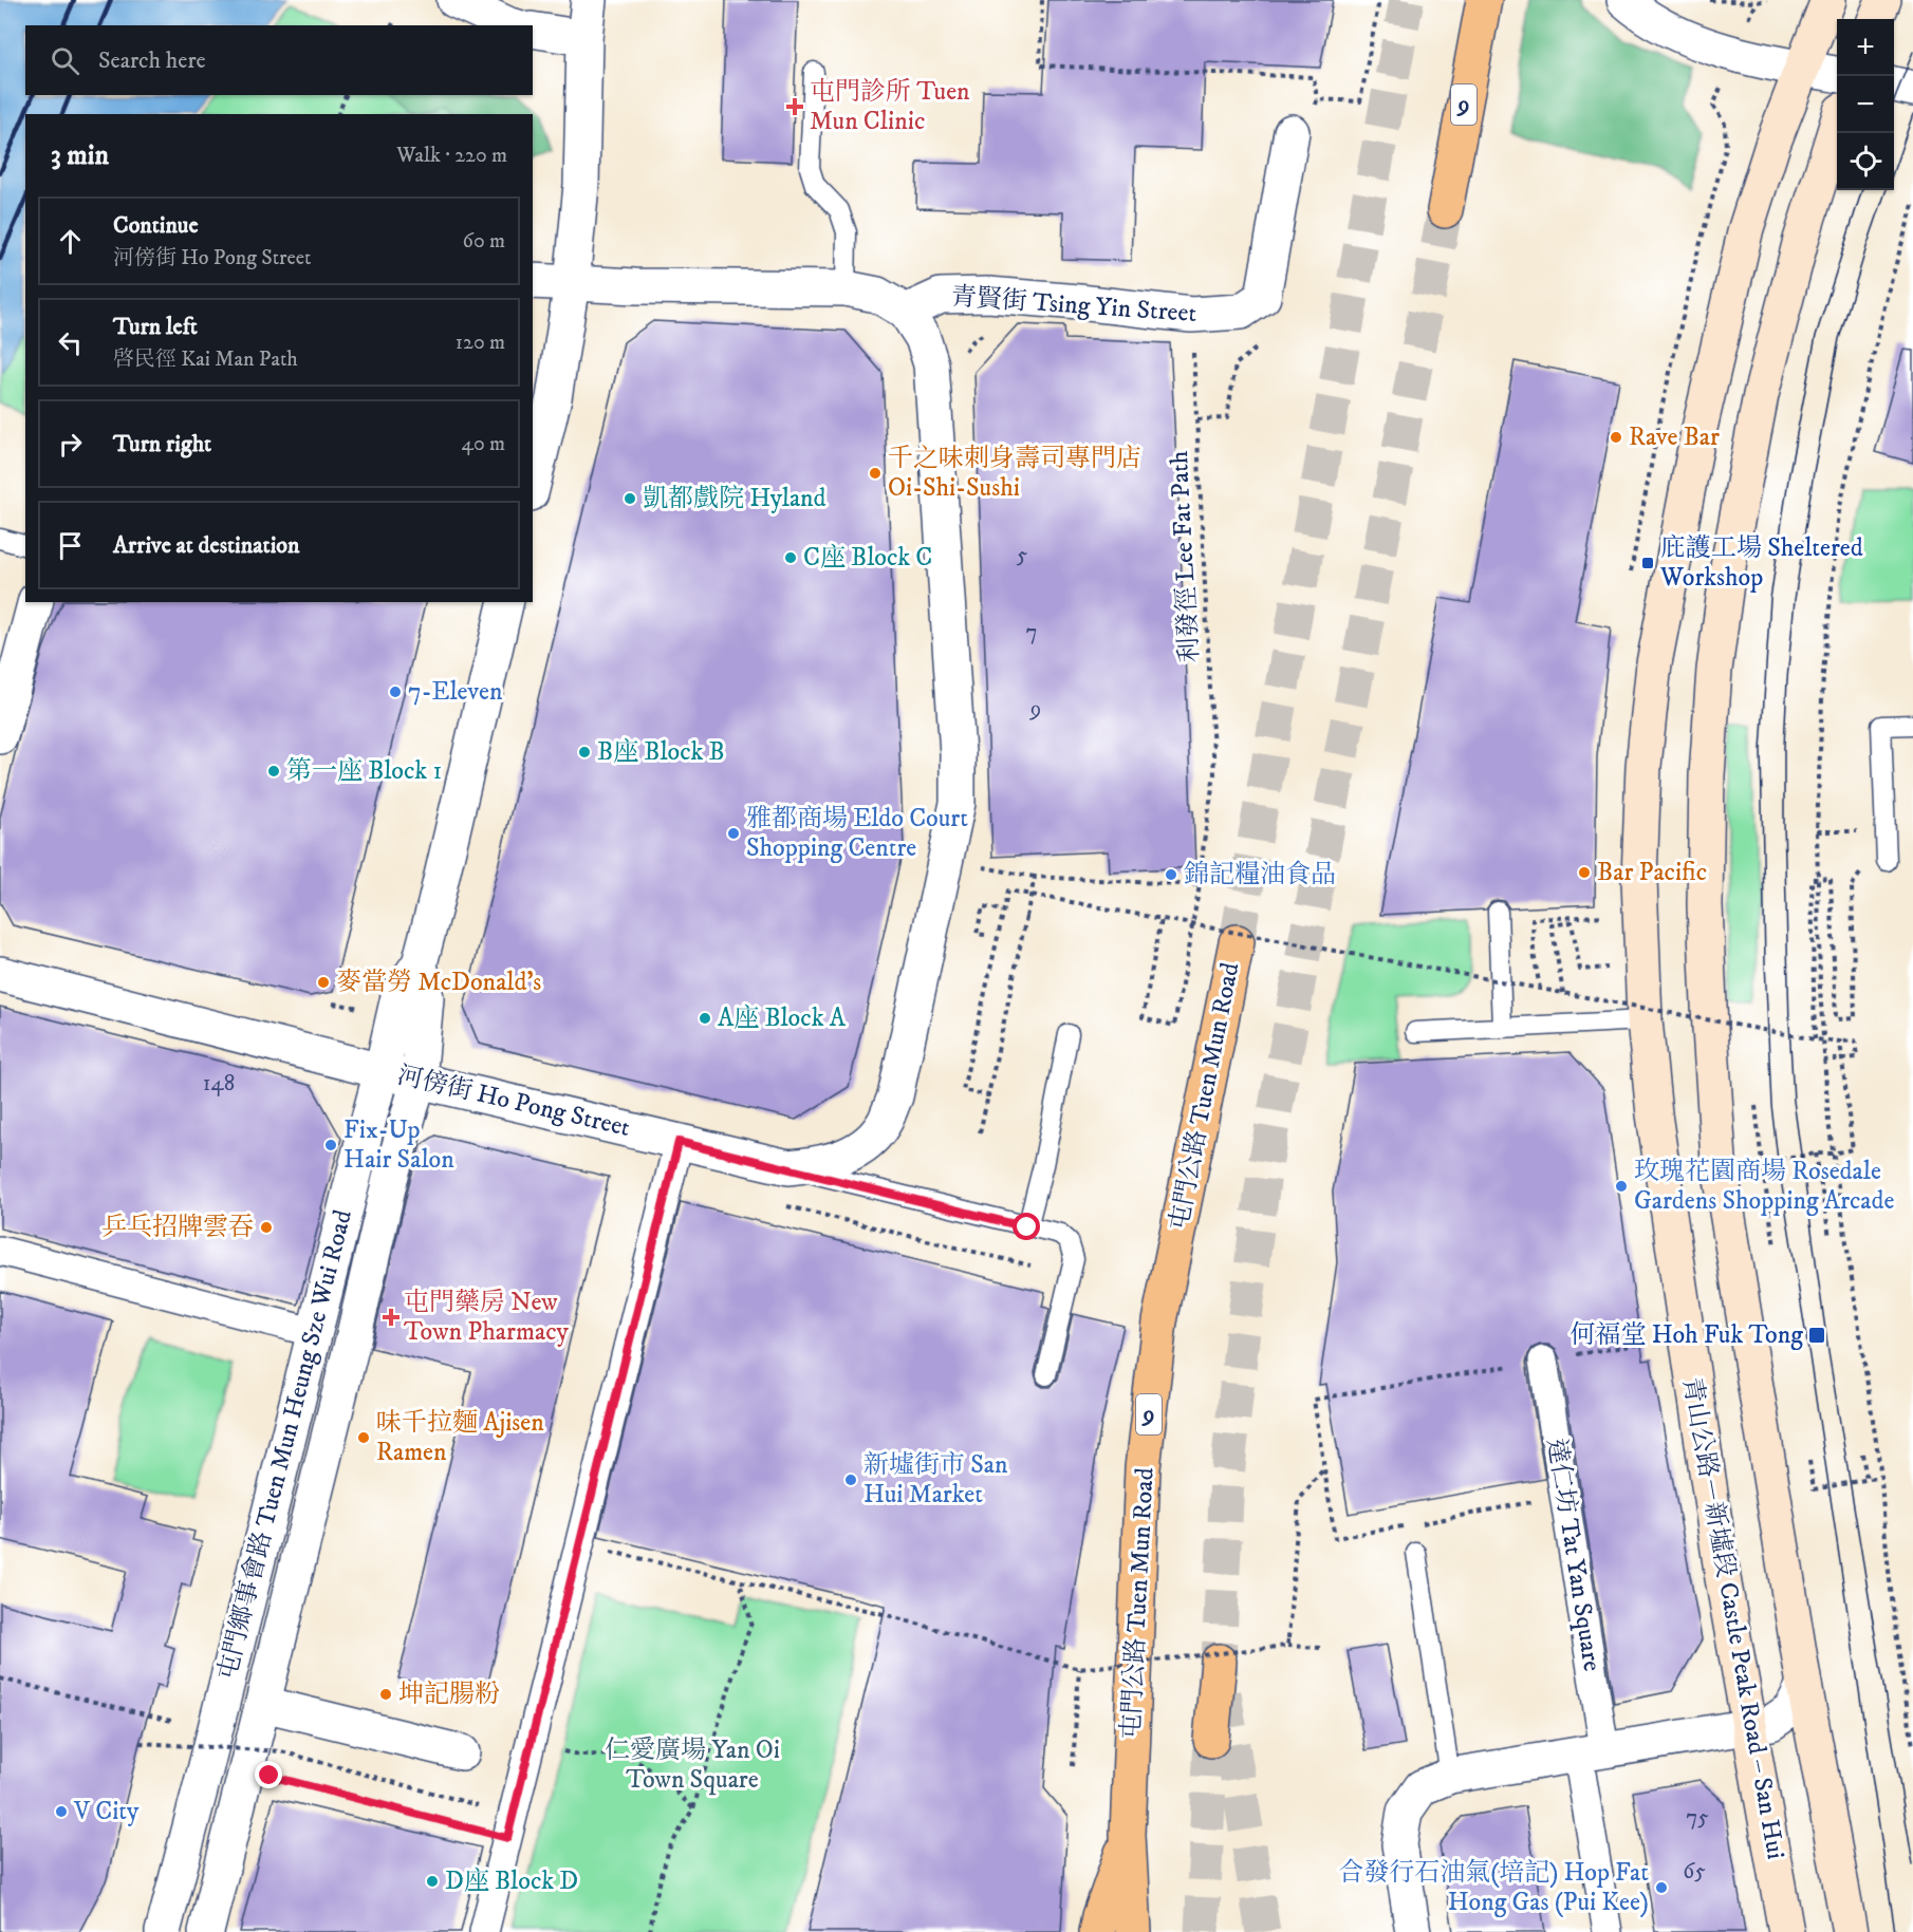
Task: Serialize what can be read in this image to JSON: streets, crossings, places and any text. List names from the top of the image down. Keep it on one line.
{"streets":{"highway":["9","屯門公路 Tuen Mun Road"],"main road":["青山公路－新墟段 Castle Peak Road – San Hui"],"street":["青賢街 Tsing Yin Street","河傍街 Ho Pong Street","屯門鄉事會路 Tuen Mun Heung Sze Wui Road","達仁坊 Tat Yan Square"],"path":["利發徑 Lee Fat Path"]},"crossings":[["河傍街 Ho Pong Street","屯門鄉事會路 Tuen Mun Heung Sze Wui Road"]],"parks":["仁愛廣場 Yan Oi Town Square"],"places":{"health":["屯門診所 Tuen Mun Clinic","屯門藥房 New Town Pharmacy"],"other":["Rave Bar","千之味刺身壽司專門店 Oi-Shi-Sushi","凱都戲院 Hyland","C座 Block C","7-Eleven","B座 Block B","第一座 Block 1","雅都商場 Eldo Court Shopping Centre","Bar Pacific","錦記糧油食品","麥當勞 McDonald's","A座 Block A","Fix-Up Hair Salon","玫瑰花園商場 Rosedale Gardens Shopping Arcade","乒乓招牌雲吞","味千拉麵 Ajisen Ramen","新墟街市 San Hui Market","坤記腸粉","V City","D座 Block D","合發行石油氣(培記) Hop Fat Hong Gas (Pui Kee)"],"transit":["庇護工場 Sheltered Workshop","何福堂 Hoh Fuk Tong"]},"house_numbers":["5","7","9","148","75","65"],"page":{"map_buttons":["+","−"],"search":"Search here","heading":["3 min","Walk · 220 m"],"list":[["Continue","河傍街 Ho Pong Street","60 m"],["Turn left","啓民徑 Kai Man Path","120 m"],["Turn right","40 m"],"Arrive at destination"]}}
